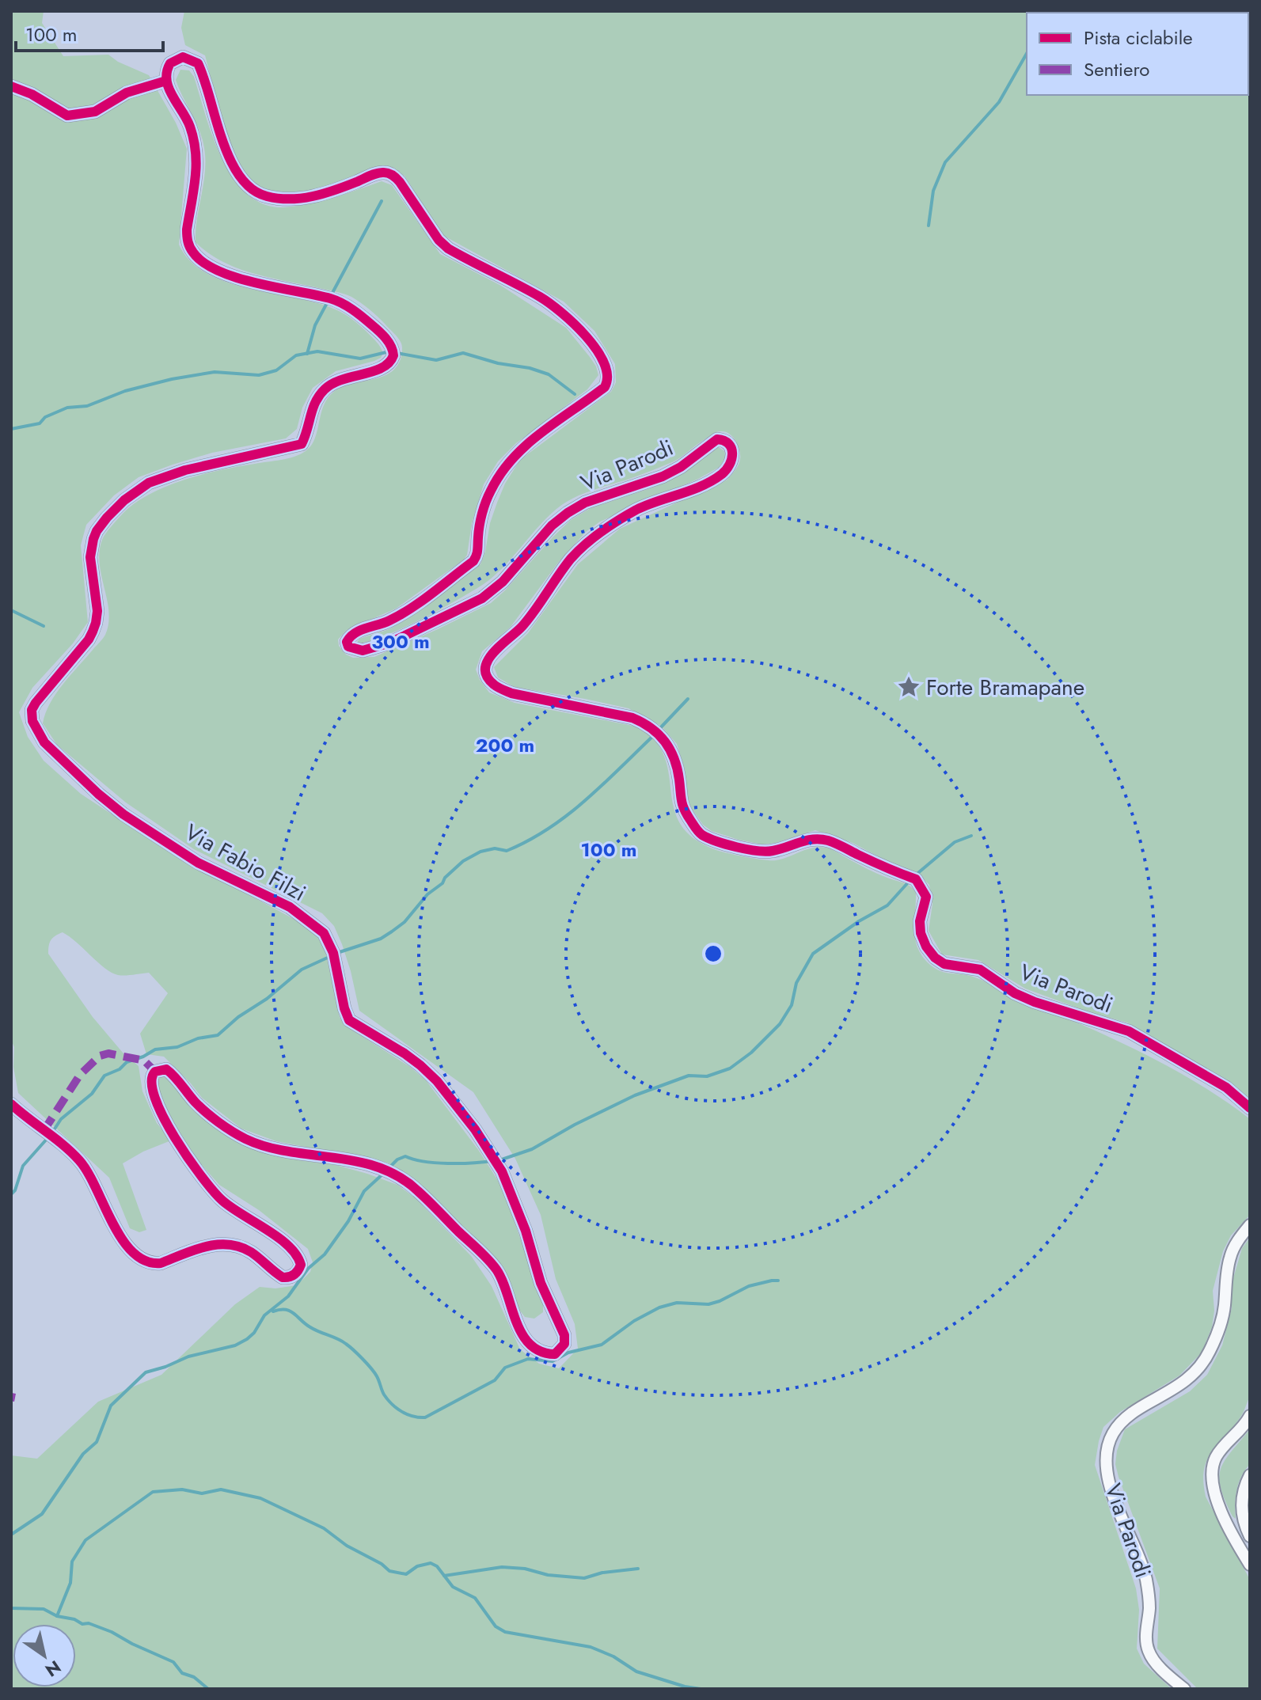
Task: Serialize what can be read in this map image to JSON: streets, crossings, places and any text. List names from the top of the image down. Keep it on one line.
{"streets":{"street":["Via Parodi","Via Fabio Filzi"]},"crossings":[["Via Parodi","Via Fabio Filzi"]],"places":{"place":["Forte Bramapane"]},"legend":["Pista ciclabile","Sentiero"],"scale_bar":"100 m","north":"bottom right","rings":["300 m","200 m","100 m"]}
